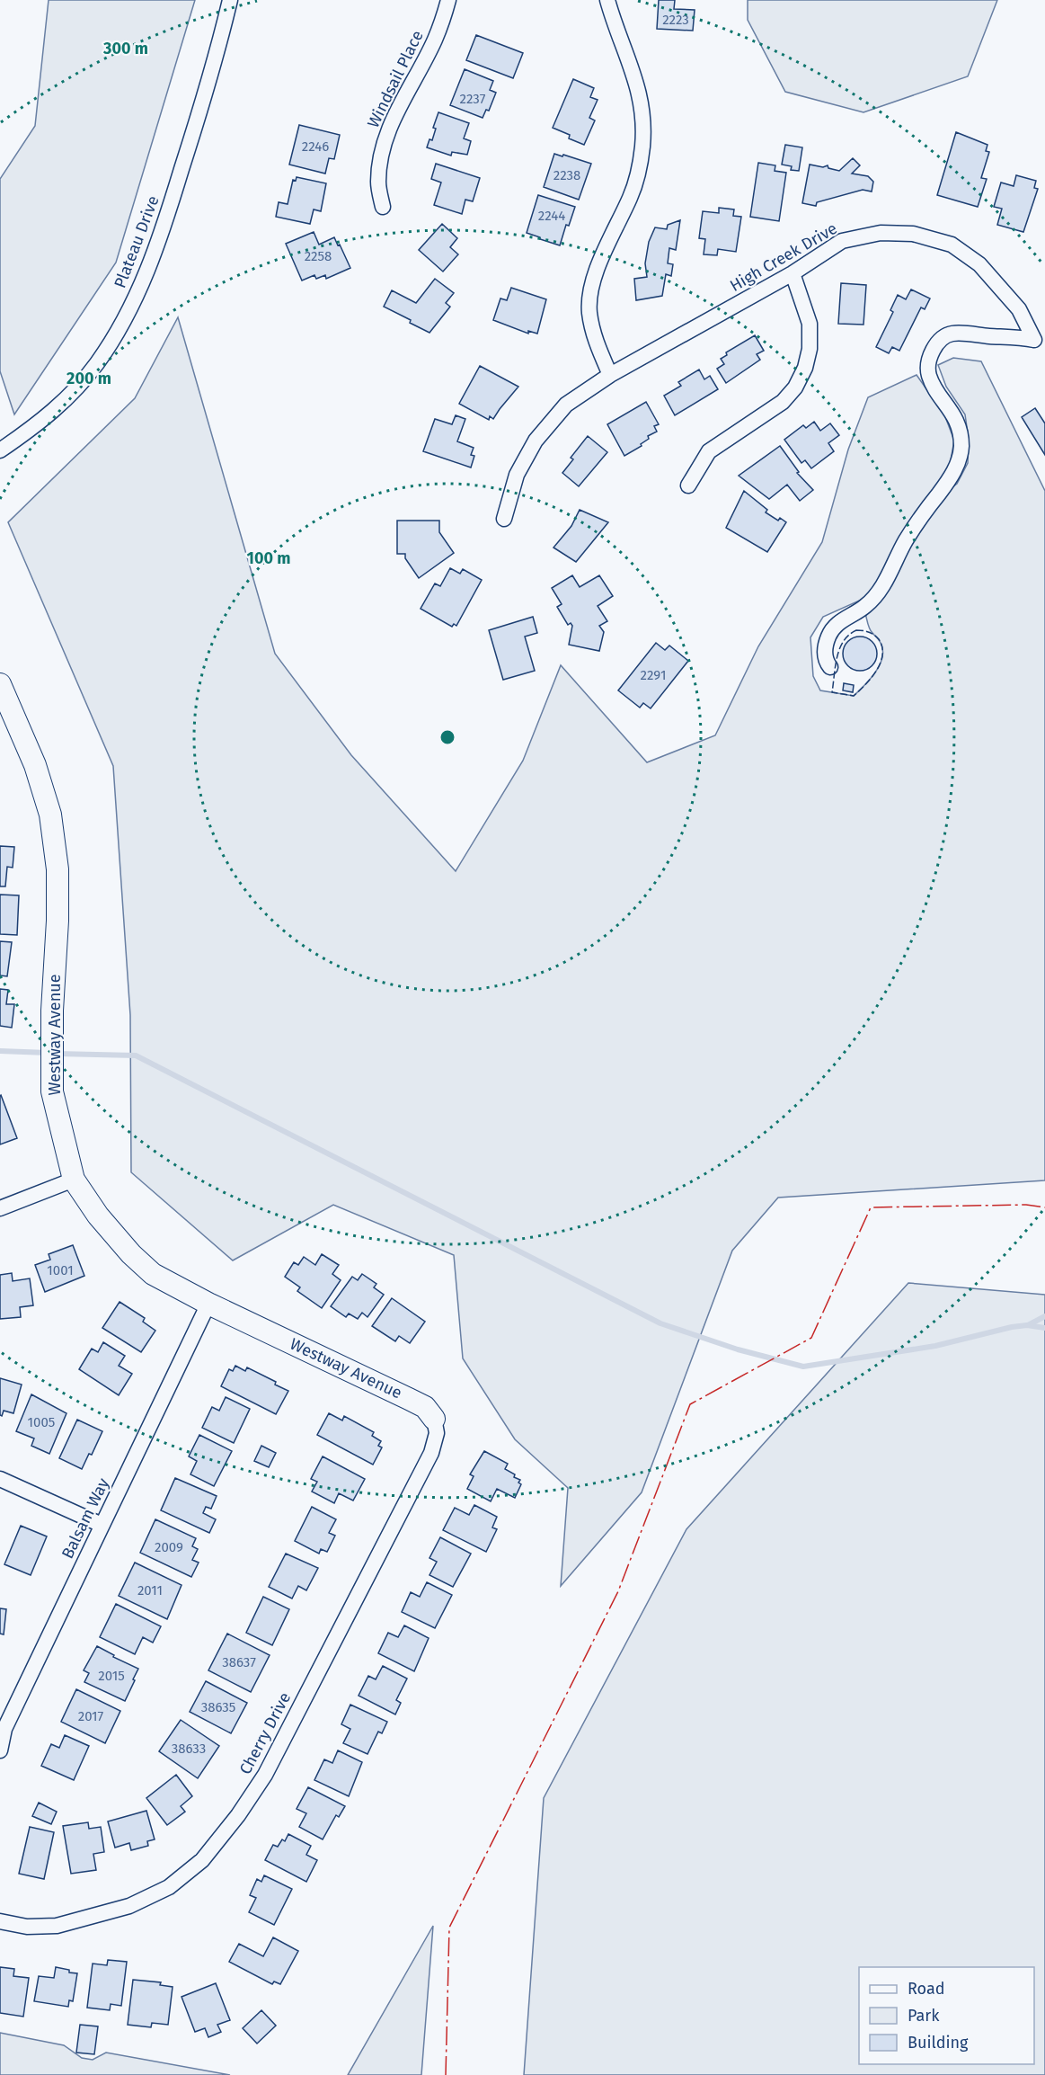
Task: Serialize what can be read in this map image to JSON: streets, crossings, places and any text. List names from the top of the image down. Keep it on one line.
{"streets":{"street":["Windsail Place","Plateau Drive","High Creek Drive","Westway Avenue","Balsam Way","Cherry Drive"]},"crossings":[["Westway Avenue","Balsam Way"],["Westway Avenue","Cherry Drive"]],"house_numbers":["2223","2237","2246","2238","2244","2258","2291","1001","1005","2009","2011","38637","2015","38635","2017","38633"],"legend":["Road","Park","Building"],"rings":["300 m","200 m","100 m"]}
